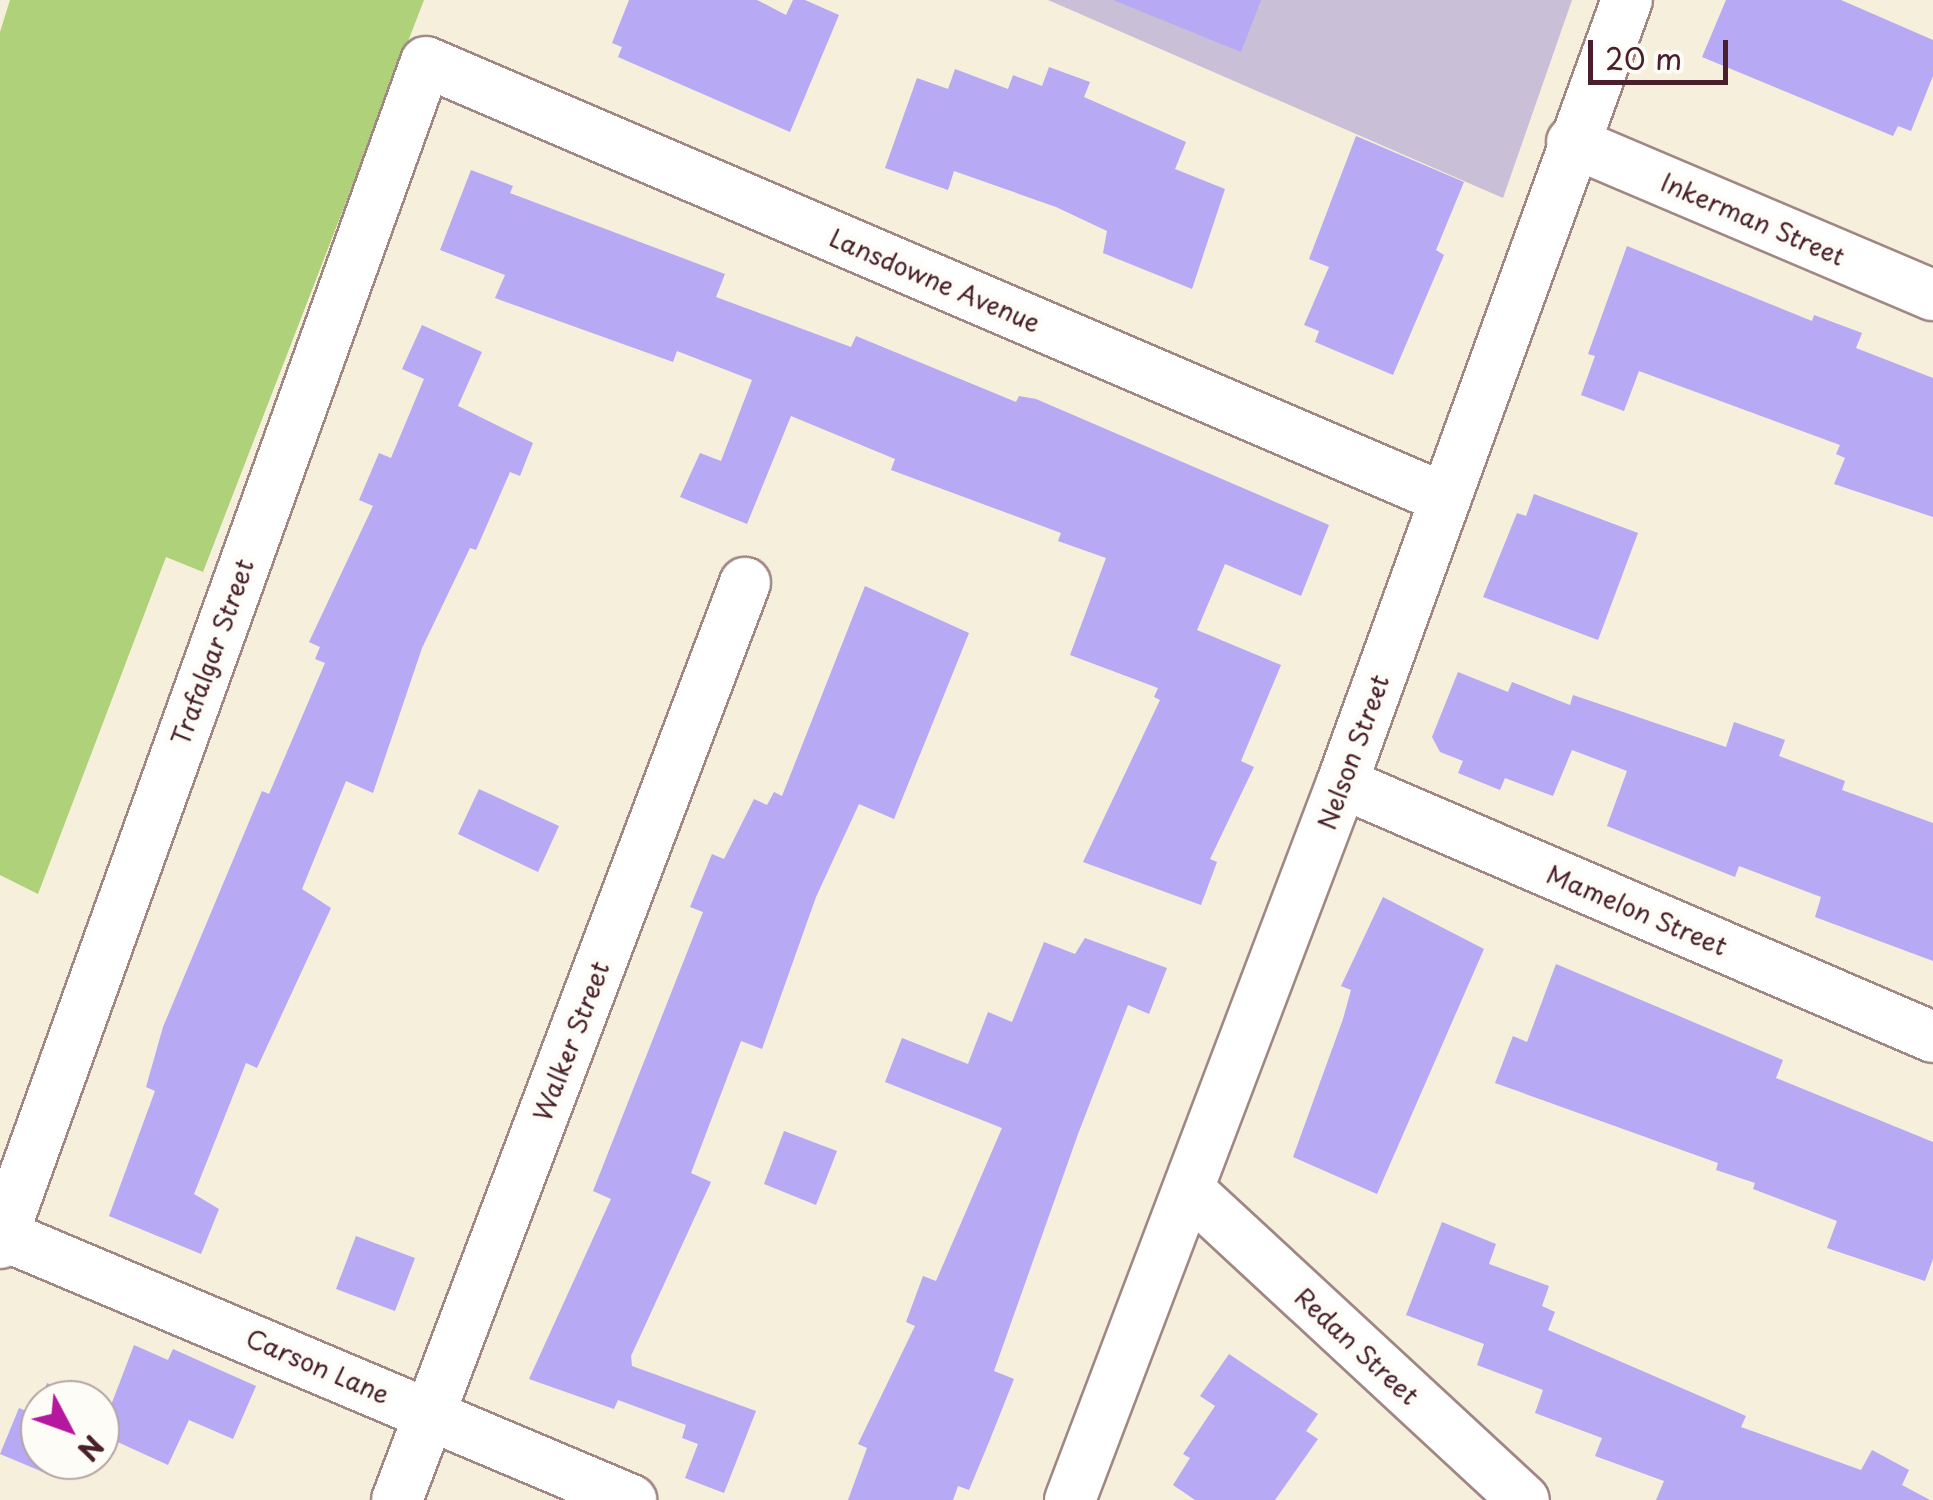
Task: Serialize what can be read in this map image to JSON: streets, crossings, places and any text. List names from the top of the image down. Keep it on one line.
{"streets":{"street":["Inkerman Street","Lansdowne Avenue","Trafalgar Street","Nelson Street","Mamelon Street","Walker Street","Redan Street","Carson Lane"]},"crossings":[["Inkerman Street","Nelson Street"],["Lansdowne Avenue","Trafalgar Street"],["Lansdowne Avenue","Nelson Street"],["Trafalgar Street","Carson Lane"],["Nelson Street","Mamelon Street"],["Nelson Street","Redan Street"],["Walker Street","Carson Lane"]],"scale_bar":"20 m","north":"bottom right"}
